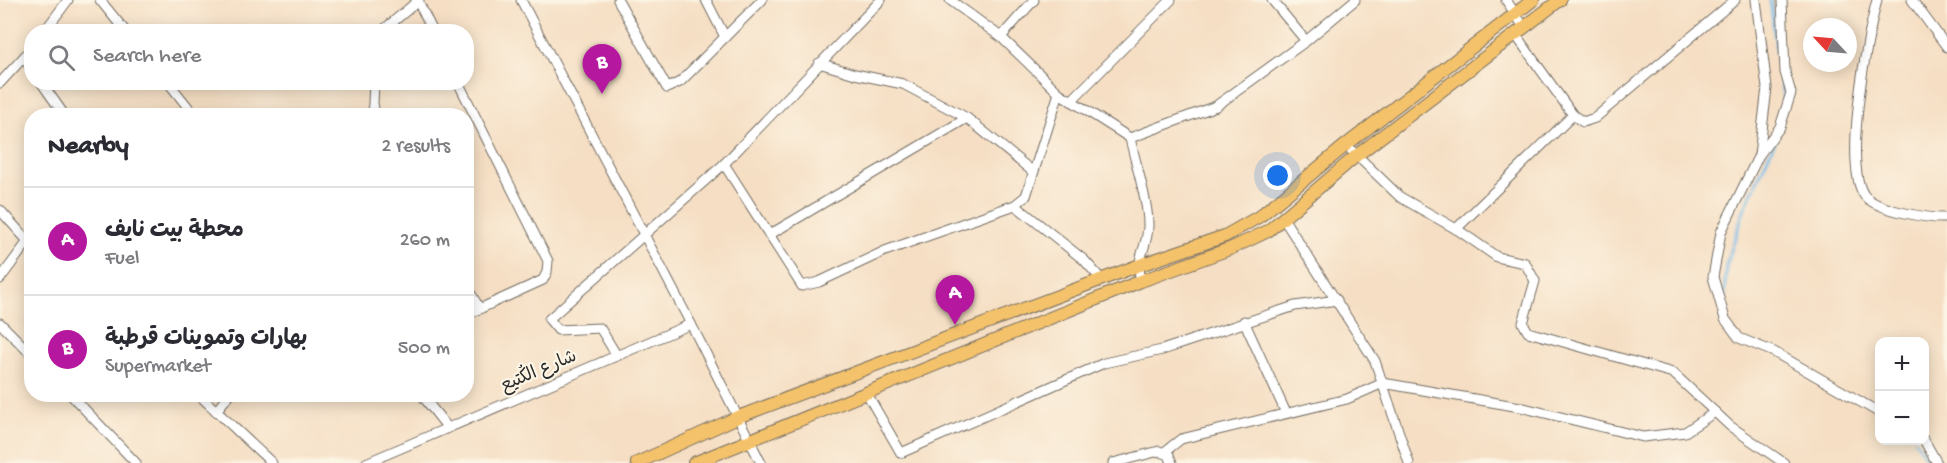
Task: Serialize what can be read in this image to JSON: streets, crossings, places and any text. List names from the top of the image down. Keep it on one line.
{"streets":{"street":["شارع الكُتيع"]},"north":"top left","page":{"search":"Search here","pins":["B","A"],"heading":["Nearby","2 results"],"list":[{"mark":"A","name":"محطة بيت نايف","note":"Fuel","value":"260 m"},{"mark":"B","name":"بهارات وتموينات قرطبة","note":"Supermarket","value":"500 m"}],"map_buttons":["+","−"]}}
